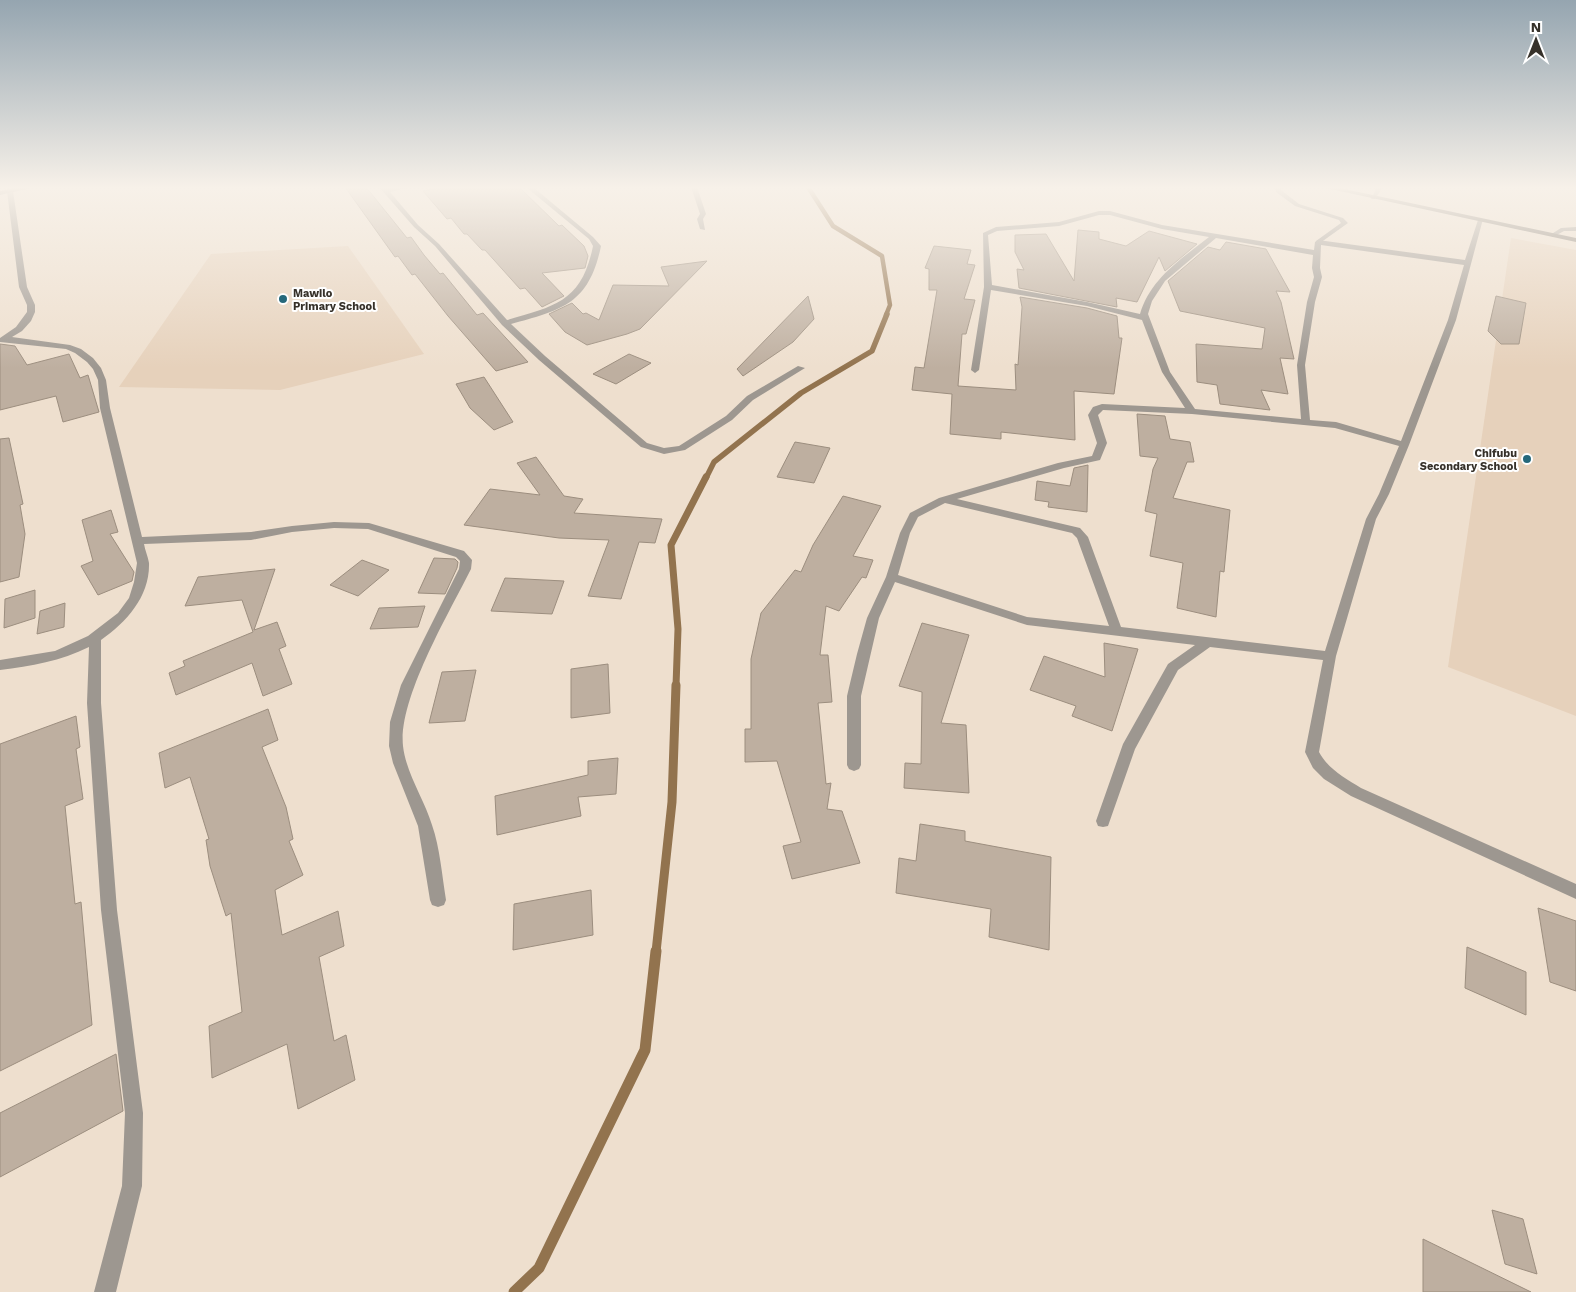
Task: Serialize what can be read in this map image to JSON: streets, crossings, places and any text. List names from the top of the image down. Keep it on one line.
{"places":["Mawilo Primary School","Chifubu Secondary School"],"north":"top"}
